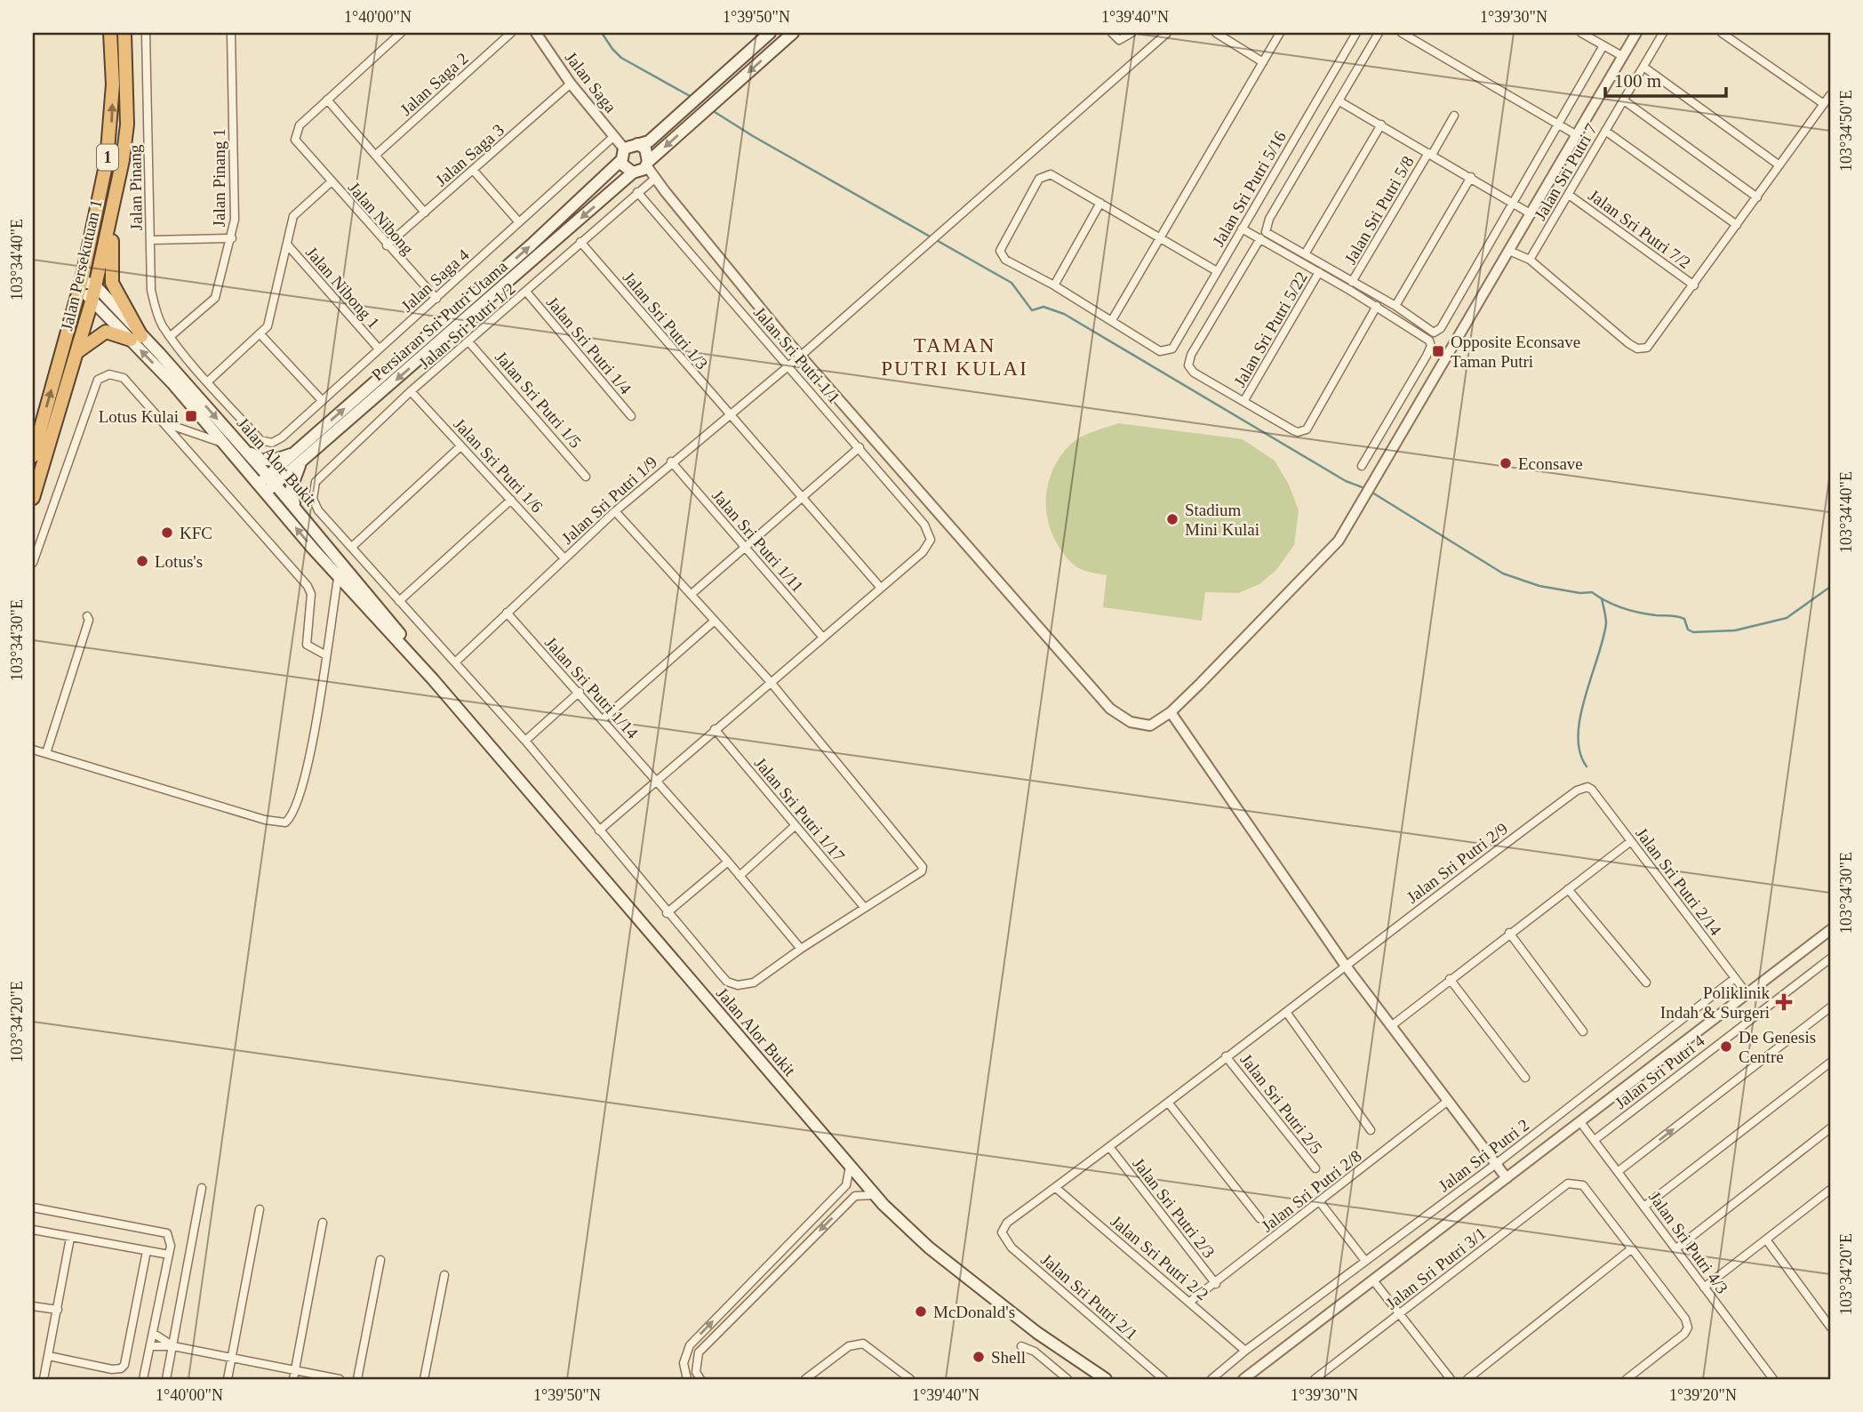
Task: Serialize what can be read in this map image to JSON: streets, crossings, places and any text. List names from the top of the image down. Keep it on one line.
{"streets":{"highway":["1","Jalan Persekutuan 1"],"main road":["Persiaran Sri Putri Utama","Jalan Alor Bukit"],"street":["Jalan Saga","Jalan Saga 2","Jalan Saga 3","Jalan Sri Putri 7","Jalan Pinang 1","Jalan Pinang","Jalan Sri Putri 5/16","Jalan Sri Putri 5/8","Jalan Nibong","Jalan Sri Putri 7/2","Jalan Saga 4","Jalan Nibong 1","Jalan Sri Putri 1/3","Jalan Sri Putri 1/2","Jalan Sri Putri 5/22","Jalan Sri Putri 1/4","Jalan Sri Putri 1/1","Jalan Sri Putri 1/5","Jalan Sri Putri 1/6","Jalan Sri Putri 1/9","Jalan Sri Putri 1/11","Jalan Sri Putri 1/14","Jalan Sri Putri 1/17","Jalan Sri Putri 2/9","Jalan Sri Putri 2/14","Jalan Sri Putri 4","Jalan Sri Putri 2/5","Jalan Sri Putri 2","Jalan Sri Putri 2/8","Jalan Sri Putri 2/3","Jalan Sri Putri 4/3","Jalan Sri Putri 2/2","Jalan Sri Putri 3/1","Jalan Sri Putri 2/1"]},"crossings":[["Jalan Saga","Jalan Saga 3"],["Jalan Saga","Jalan Saga 4"],["Jalan Saga","Persiaran Sri Putri Utama"],["Jalan Saga 3","Jalan Nibong"],["Jalan Sri Putri 7","Jalan Sri Putri 7/2"],["Jalan Pinang 1","Jalan Pinang"],["Jalan Pinang","Jalan Saga 4"],["Jalan Nibong","Jalan Saga 4"],["Jalan Persekutuan 1","Jalan Alor Bukit"],["Jalan Saga 4","Jalan Nibong 1"],["Persiaran Sri Putri Utama","Jalan Alor Bukit"],["Jalan Sri Putri 1/3","Jalan Sri Putri 1/2"],["Jalan Sri Putri 1/3","Jalan Sri Putri 1/1"],["Jalan Sri Putri 1/3","Jalan Sri Putri 1/9"],["Jalan Sri Putri 1/2","Jalan Sri Putri 1/4"],["Jalan Sri Putri 1/2","Jalan Sri Putri 1/1"],["Jalan Sri Putri 1/2","Jalan Sri Putri 1/5"],["Jalan Sri Putri 1/2","Jalan Sri Putri 1/6"],["Jalan Sri Putri 1/1","Jalan Sri Putri 1/9"],["Jalan Sri Putri 1/6","Jalan Sri Putri 1/9"],["Jalan Sri Putri 1/9","Jalan Sri Putri 1/11"],["Jalan Sri Putri 1/9","Jalan Sri Putri 1/14"],["Jalan Sri Putri 2/9","Jalan Sri Putri 2/14"],["Jalan Sri Putri 2/9","Jalan Sri Putri 2/5"],["Jalan Sri Putri 2/9","Jalan Sri Putri 2/3"],["Jalan Sri Putri 2/9","Jalan Sri Putri 2/2"],["Jalan Sri Putri 2/9","Jalan Sri Putri 2/1"],["Jalan Sri Putri 2/14","Jalan Sri Putri 2"],["Jalan Sri Putri 4","Jalan Sri Putri 4/3"],["Jalan Sri Putri 2","Jalan Sri Putri 2/2"],["Jalan Sri Putri 2/8","Jalan Sri Putri 2/3"],["Jalan Sri Putri 2/8","Jalan Sri Putri 2/2"]],"districts":["TAMAN PUTRI KULAI"],"places":{"transit":["Opposite Econsave Taman Putri","Lotus Kulai"],"other":["Econsave","Stadium Mini Kulai","KFC","Lotus's","De Genesis Centre","McDonald's","Shell"],"health":["Poliklinik Indah & Surgeri"]},"scale_bar":"100 m","coordinates":["1°40'00\"N","1°39'50\"N","1°39'40\"N","1°39'30\"N","103°34'50\"E","103°34'40\"E","103°34'30\"E","103°34'20\"E","1°39'20\"N"]}
